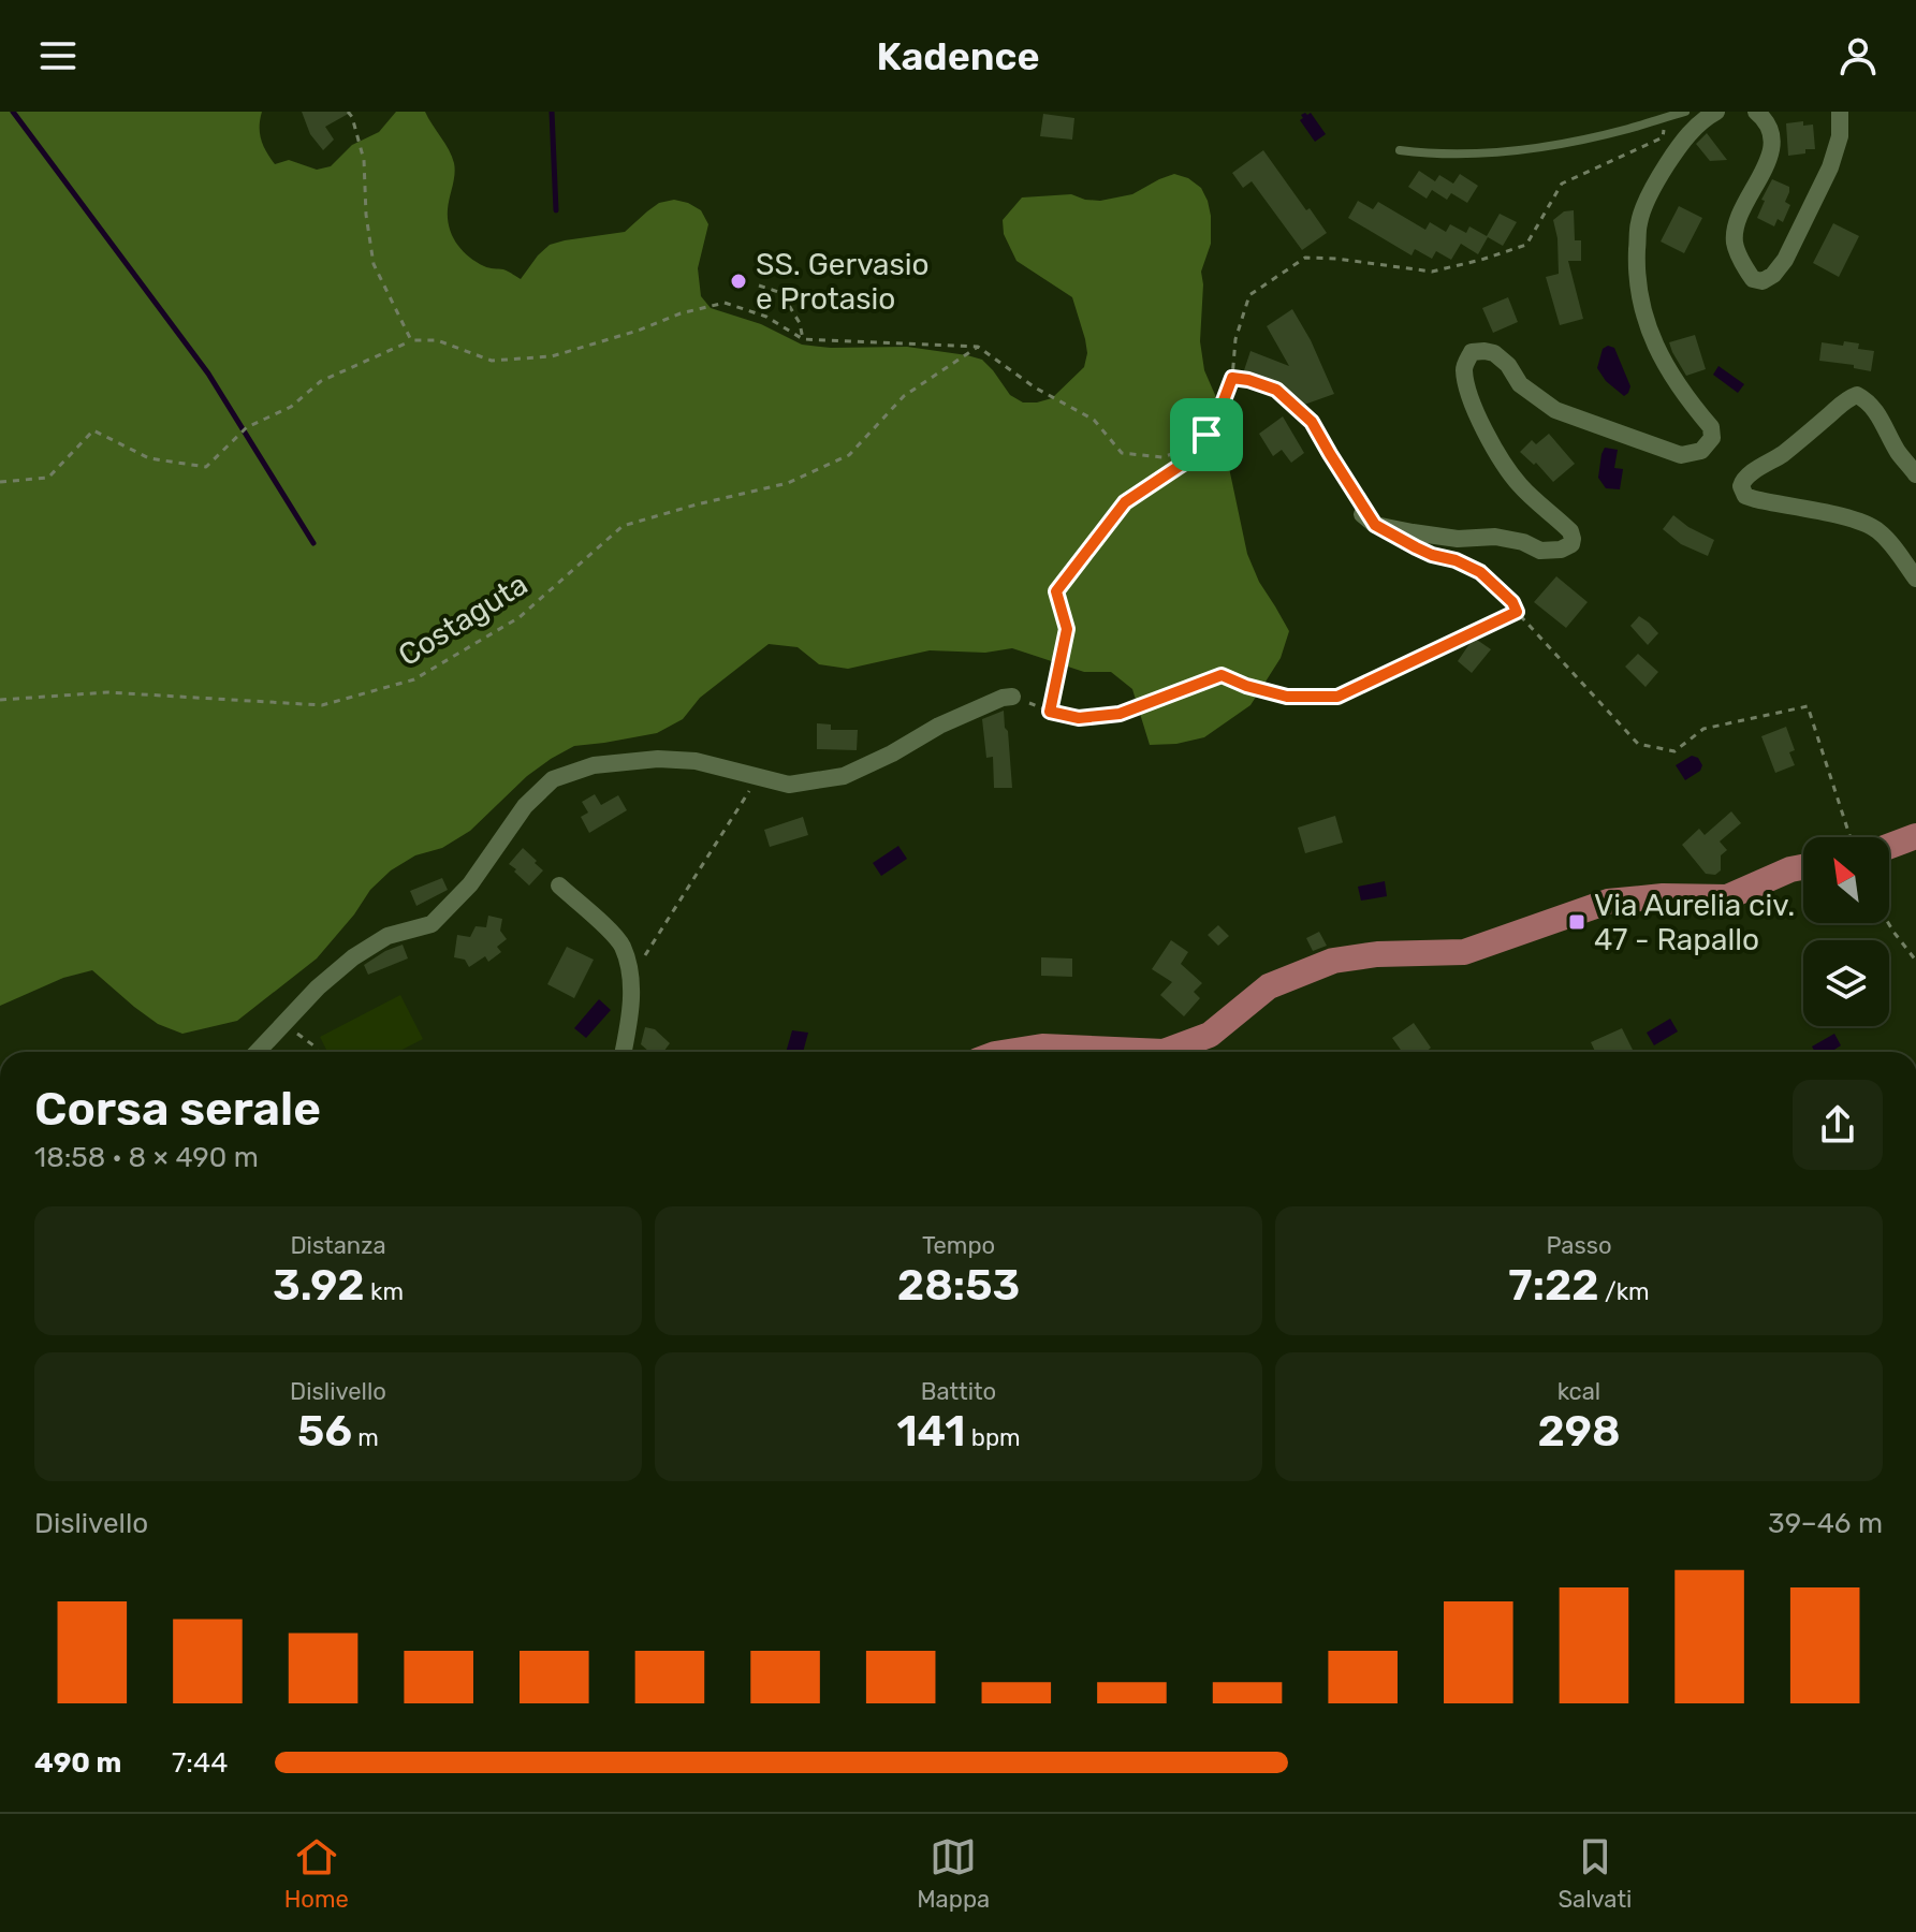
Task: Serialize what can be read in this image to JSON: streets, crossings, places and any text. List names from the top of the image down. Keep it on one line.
{"streets":{"path":["Costaguta"]},"places":{"other":["SS. Gervasio e Protasio"],"transit":["Via Aurelia civ. 47 - Rapallo"]},"north":"top left","page":{"header":"Kadence","heading":["Corsa serale","18:58 · 8 × 490 m"],"stats":[["Distanza","3.92 km"],["Tempo","28:53"],["Passo","7:22 /km"],["Dislivello","56 m"],["Battito","141 bpm"],["kcal","298"]],"chart":["Dislivello","39–46 m"],"list":[{"name":"490 m","note":"7:44"}],"tabs":["Home","Mappa","Salvati"]}}
